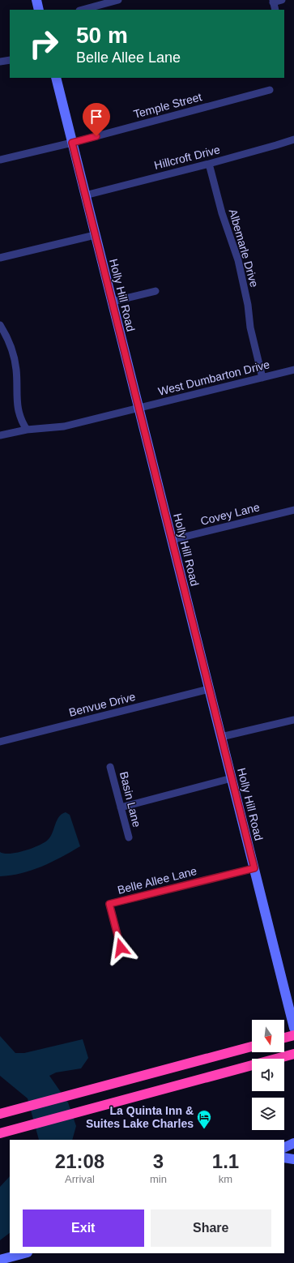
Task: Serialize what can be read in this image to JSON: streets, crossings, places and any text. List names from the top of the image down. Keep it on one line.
{"streets":{"street":["Temple Street","Hillcroft Drive","Albemarle Drive","Holly Hill Road","West Dumbarton Drive","Covey Lane","Benvue Drive","Basin Lane","Belle Allee Lane"]},"crossings":[["Temple Street","Holly Hill Road"],["Hillcroft Drive","Albemarle Drive"],["Hillcroft Drive","Holly Hill Road"],["Albemarle Drive","West Dumbarton Drive"],["Holly Hill Road","West Dumbarton Drive"],["Holly Hill Road","Covey Lane"],["Holly Hill Road","Benvue Drive"],["Holly Hill Road","Belle Allee Lane"]],"places":{"hotel":["La Quinta Inn & Suites Lake Charles"]},"north":"bottom","page":{"turn":["50 m","Belle Allee Lane"],"eta":["21:08","Arrival","3","min","1.1","km"],"buttons":["Exit","Share"]}}
